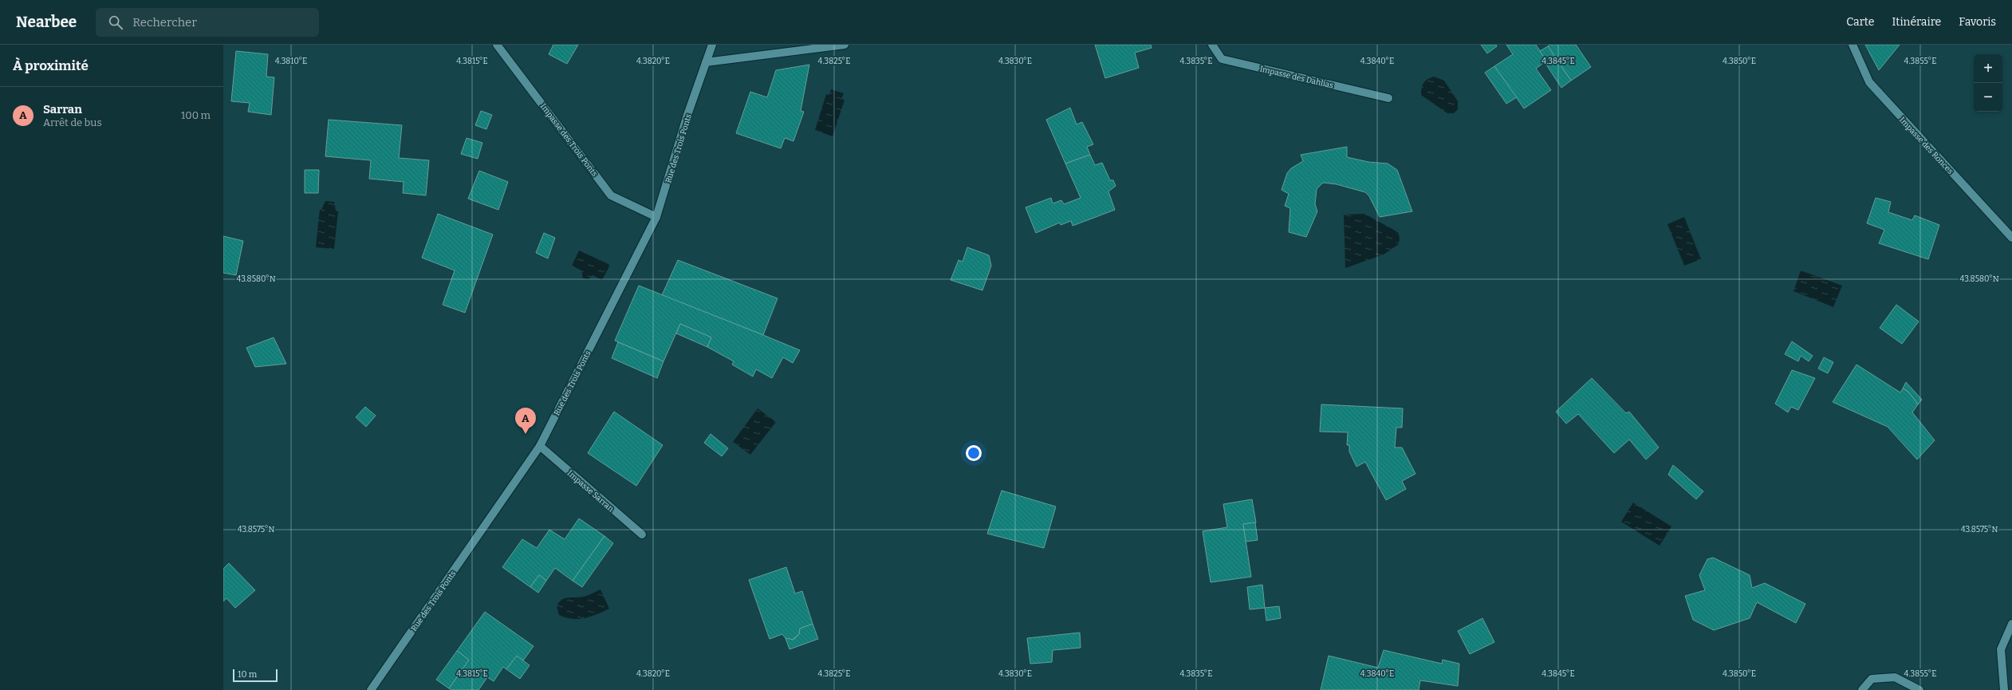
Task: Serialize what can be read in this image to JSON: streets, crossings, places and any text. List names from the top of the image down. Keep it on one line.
{"streets":{"street":["Impasse des Dahlias","Impasse des Trois Ponts","Impasse des Ronces","Rue des Trois Ponts","Impasse Sarran"]},"crossings":[["Impasse des Trois Ponts","Rue des Trois Ponts"],["Rue des Trois Ponts","Impasse Sarran"]],"scale_bar":"10 m","page":{"header":"Nearbee","search":"Rechercher","nav":["Carte","Itinéraire","Favoris"],"heading":"À proximité","map_buttons":["+","−"],"list":[{"mark":"A","name":"Sarran","note":"Arrêt de bus","value":"100 m"}],"pins":"A","scale":"10 m"},"coordinates":["4.3810°E","4.3815°E","4.3820°E","4.3825°E","4.3830°E","4.3835°E","4.3840°E","4.3845°E","4.3850°E","4.3855°E","43.8580°N","43.8575°N"]}
